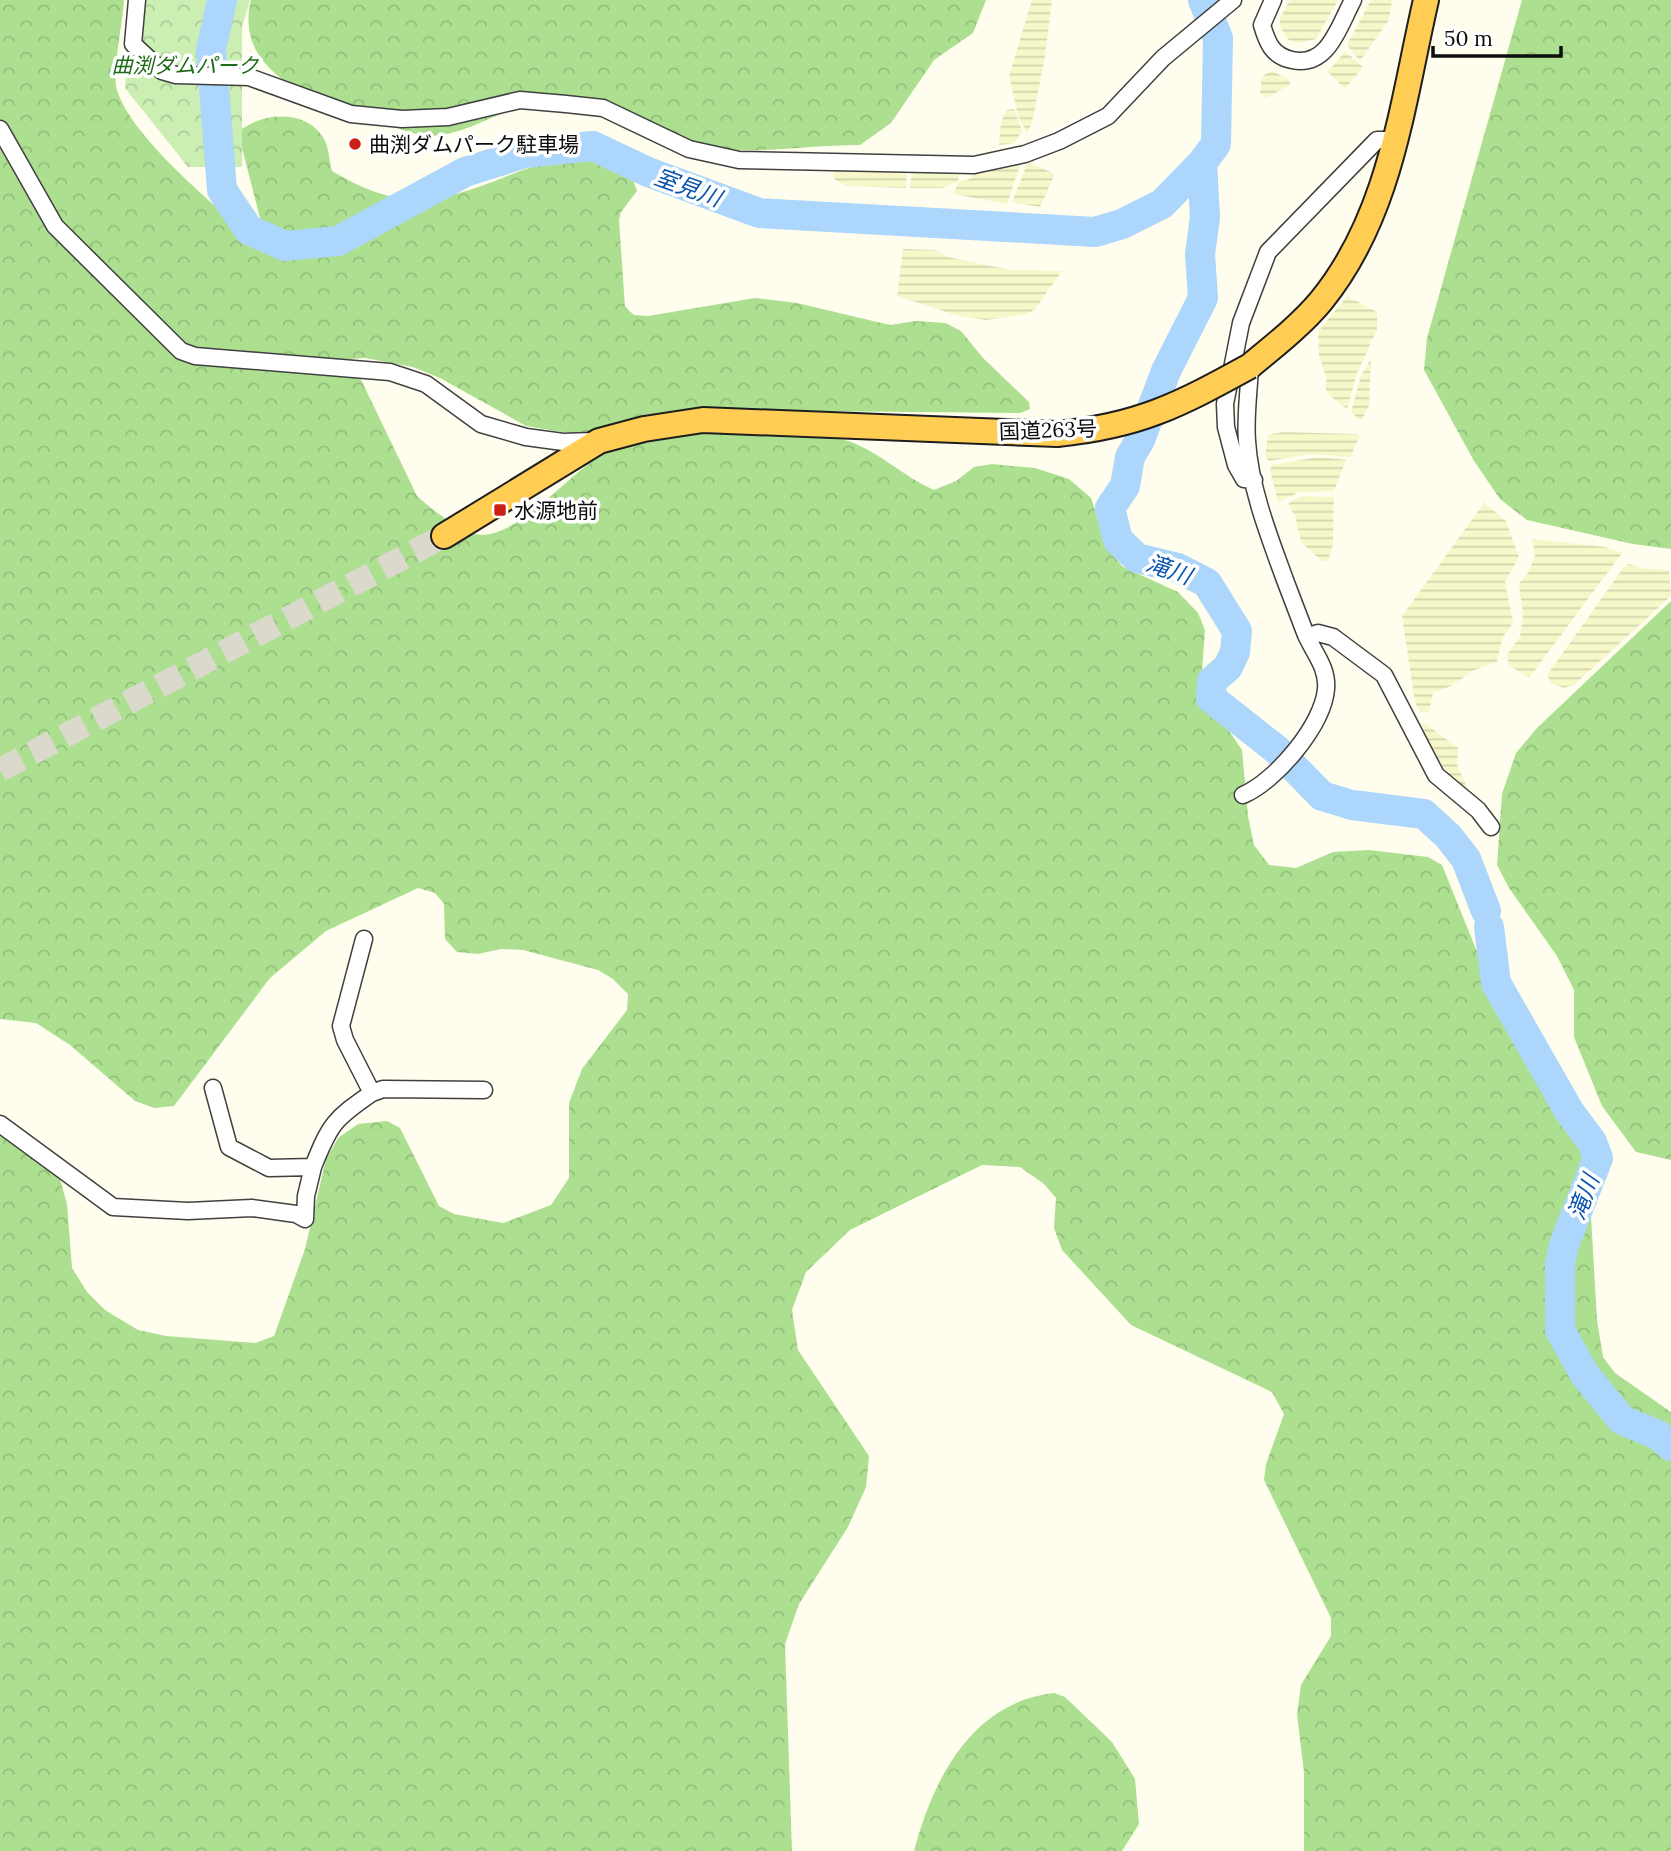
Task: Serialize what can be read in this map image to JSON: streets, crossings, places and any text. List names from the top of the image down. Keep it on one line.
{"streets":{"highway":["国道263号"]},"water":["室見川","滝川"],"parks":["曲渕ダムパーク"],"places":{"other":["曲渕ダムパーク駐車場"],"transit":["水源地前"]},"scale_bar":"50 m"}
